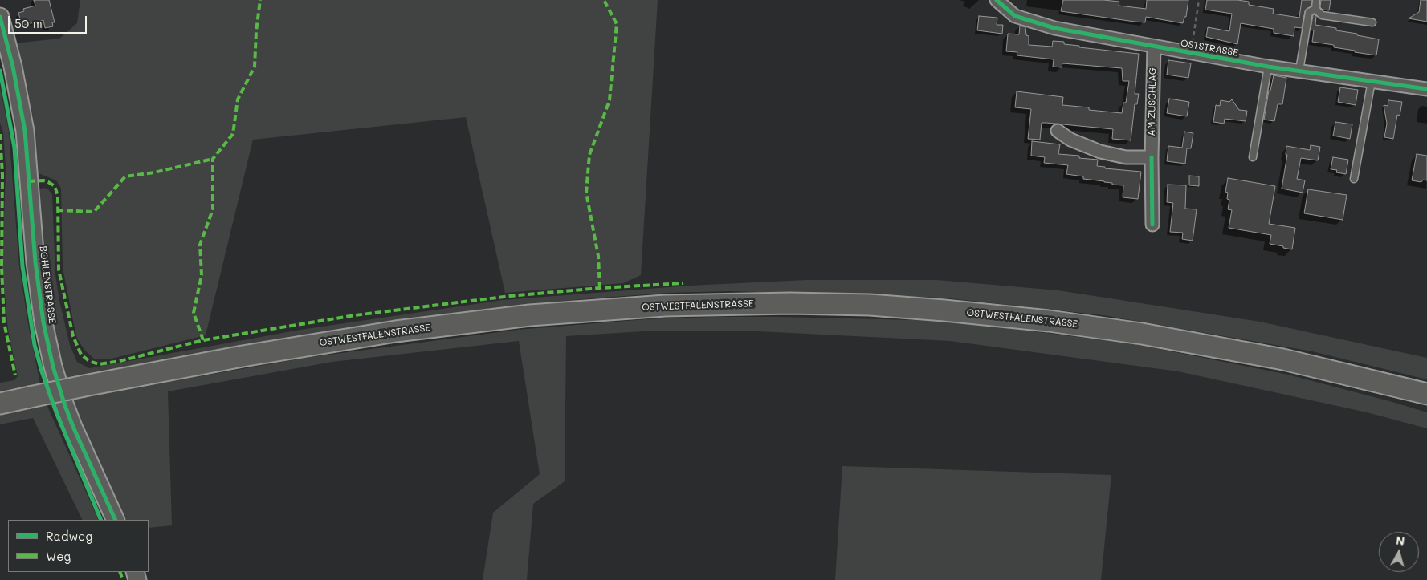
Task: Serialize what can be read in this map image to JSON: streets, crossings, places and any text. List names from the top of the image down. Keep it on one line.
{"streets":{"main road":["OSTWESTFALENSTRASSE"],"street":["OSTSTRASSE","AM ZUSCHLAG","BOHLENSTRASSE"]},"crossings":[["OSTSTRASSE","AM ZUSCHLAG"]],"legend":["Radweg","Weg"],"scale_bar":"50 m","north":"top"}
